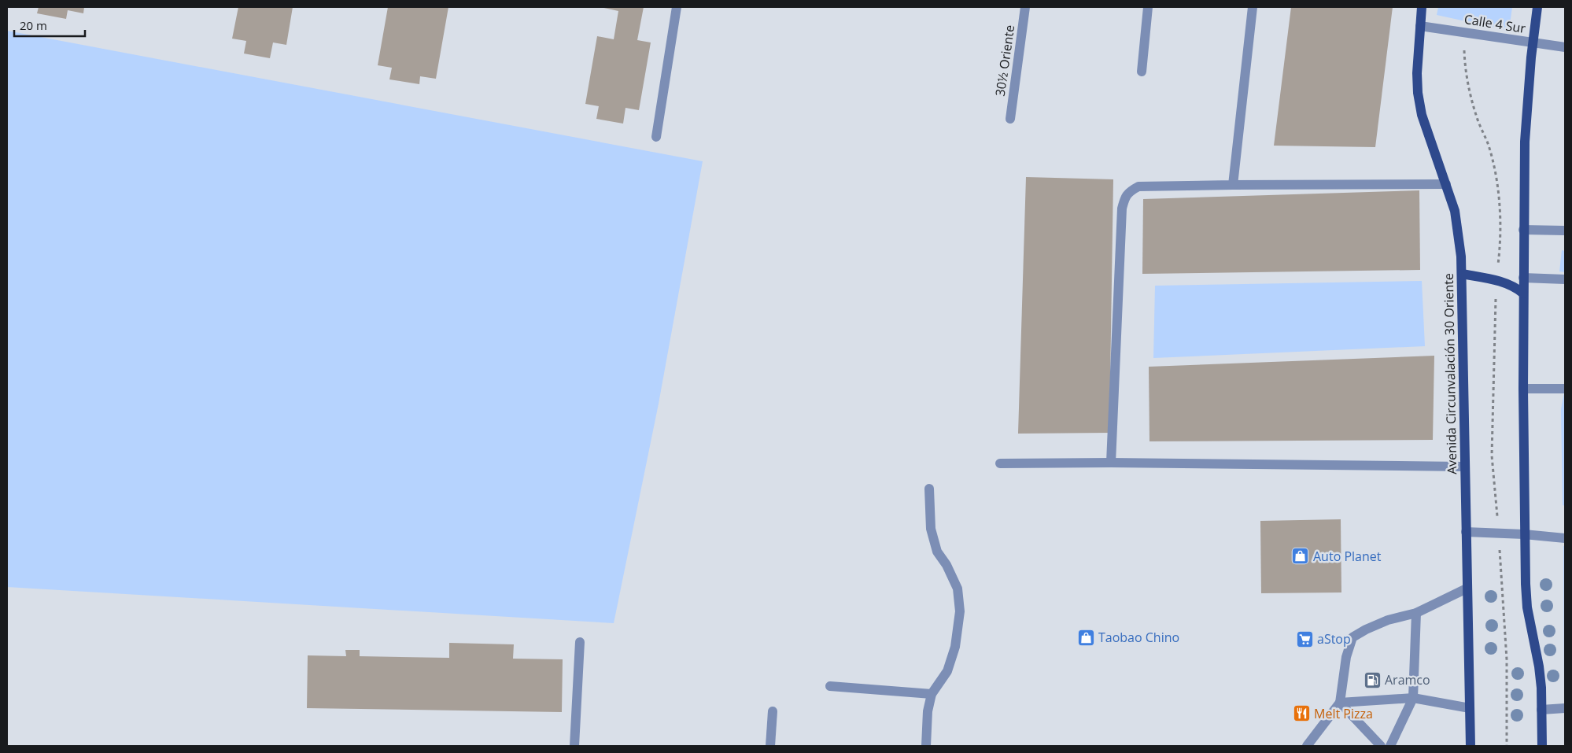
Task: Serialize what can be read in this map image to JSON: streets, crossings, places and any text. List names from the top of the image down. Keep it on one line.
{"streets":{"main road":["Avenida Circunvalación 30 Oriente"],"street":["Calle 4 Sur","30½ Oriente"]},"crossings":[["Calle 4 Sur","Avenida Circunvalación 30 Oriente"]],"places":{"shop":["Auto Planet","Taobao Chino"],"supermarket":["aStop"],"fuel station":["Aramco"],"restaurant":["Melt Pizza"]},"scale_bar":"20 m"}
